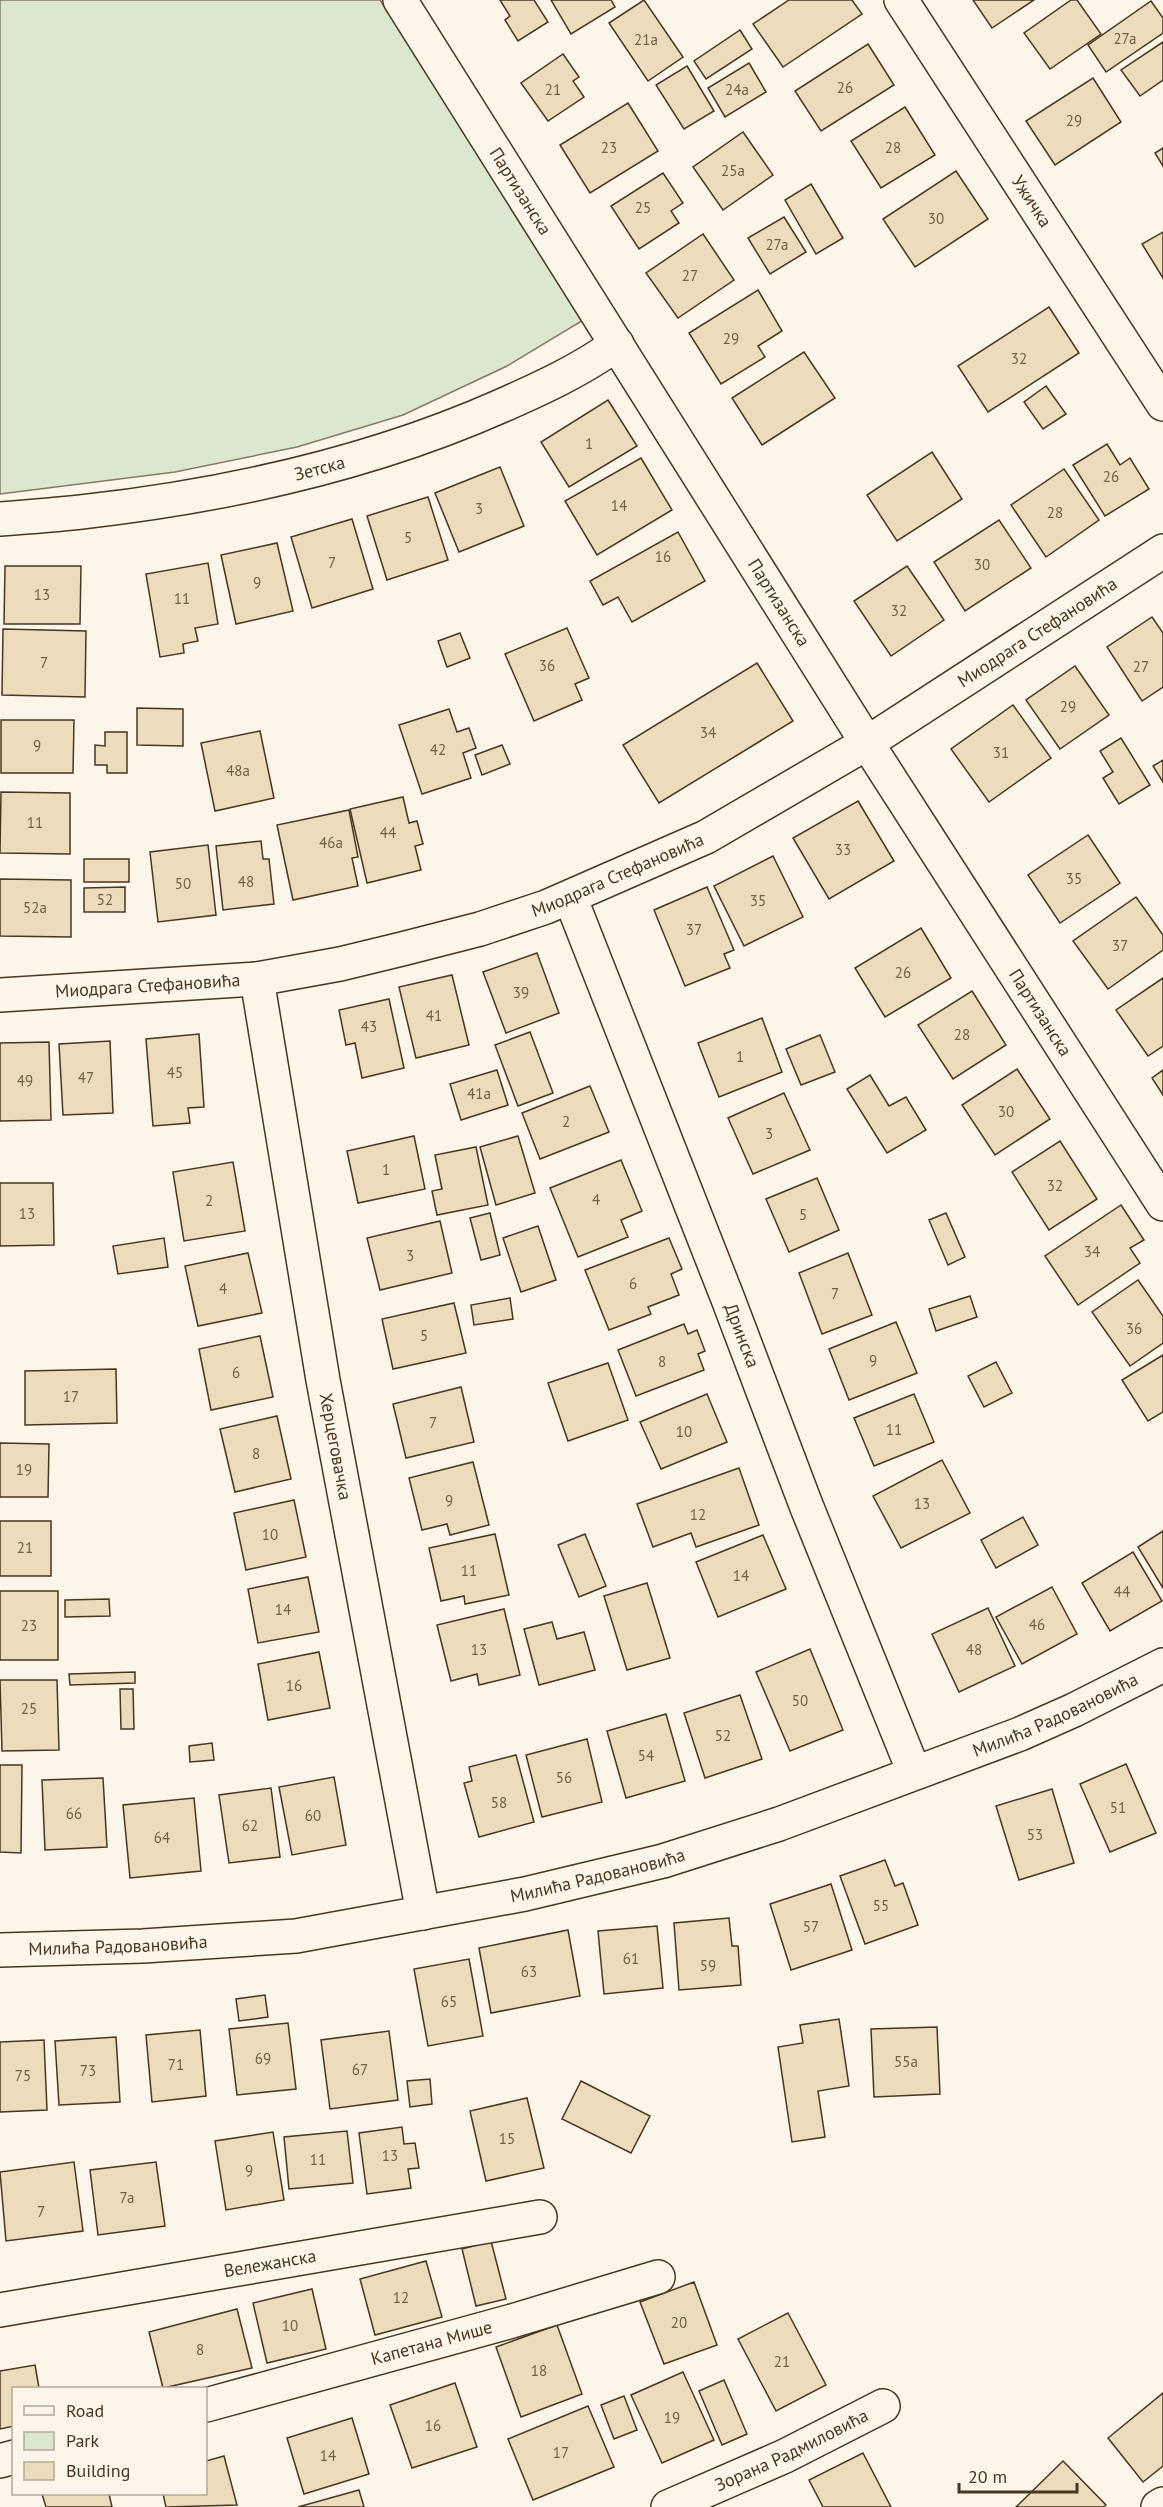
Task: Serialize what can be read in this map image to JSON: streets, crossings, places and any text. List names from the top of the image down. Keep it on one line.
{"streets":{"street":["Партизанска","Ужичка","Зетска","Миодрага Стефановића","Дринска","Херцеговачка","Милића Радовановића","Вележанска","Капетана Мише","Зорана Радмиловића"]},"crossings":[["Партизанска","Зетска"],["Партизанска","Миодрага Стефановића"],["Миодрага Стефановића","Дринска"],["Миодрага Стефановића","Херцеговачка"],["Дринска","Милића Радовановића"],["Херцеговачка","Милића Радовановића"]],"house_numbers":["27a","21a","26","21","24a","29","23","28","25a","25","30","27a","27","29","32","1","26","14","3","28","5","16","7","30","9","13","11","32","7","36","27","29","34","9","42","31","48a","11","44","46a","33","35","48","50","52","35","52a","37","37","26","39","41","43","28","1","45","47","49","41a","30","2","3","1","32","4","2","13","5","34","3","6","4","7","36","5","9","8","6","17","7","11","10","8","19","9","13","12","10","21","11","14","44","14","46","23","13","48","16","50","25","52","54","56","58","51","66","60","62","53","64","55","57","61","59","63","65","69","55a","71","67","73","75","15","13","11","9","7a","7","12","20","10","8","21","18","19","16","17","14"],"legend":["Road","Park","Building"],"scale_bar":"20 m"}
